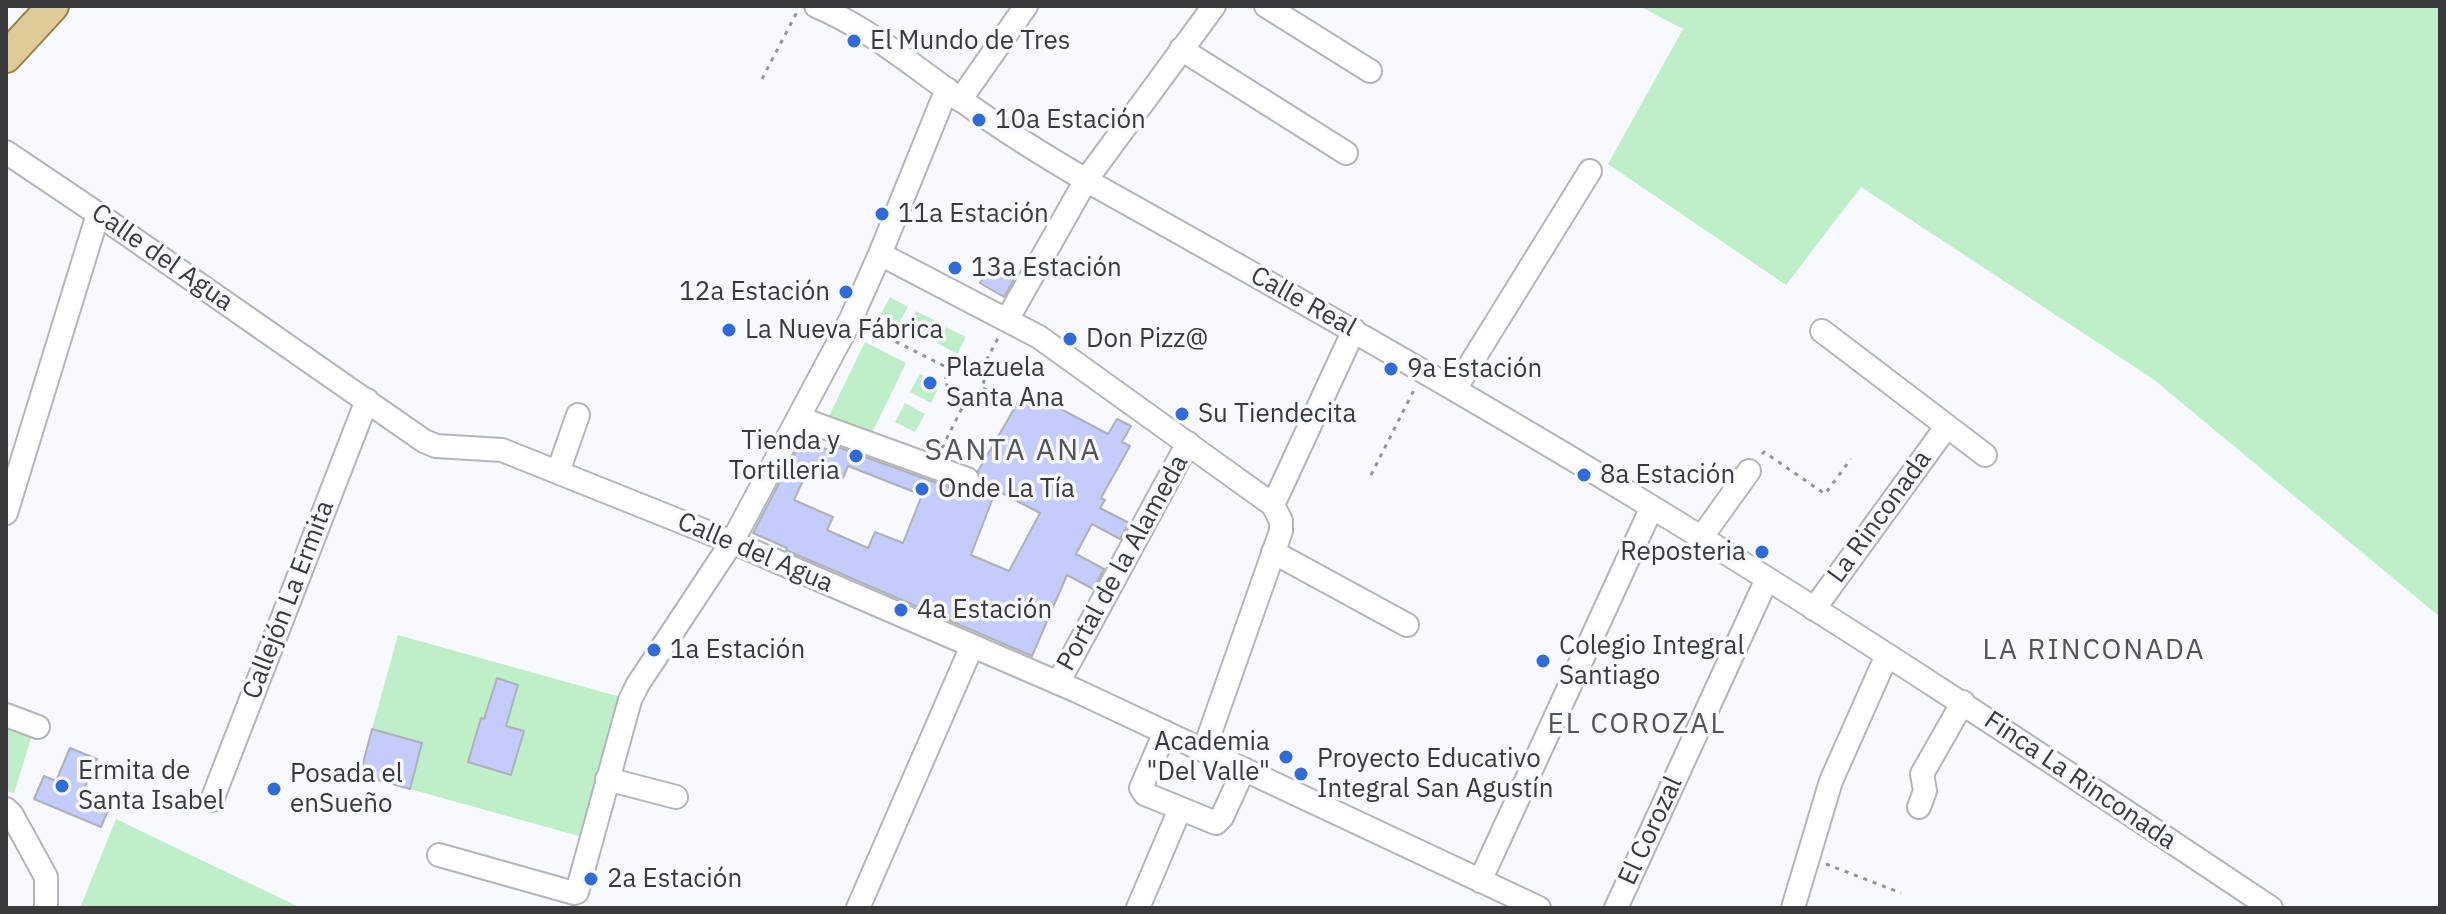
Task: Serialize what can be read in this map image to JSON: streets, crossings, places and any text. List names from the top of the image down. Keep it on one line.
{"streets":{"street":["Calle del Agua","Calle Real","La Rinconada","Portal de la Alameda","Callejón La Ermita","Finca La Rinconada","El Corozal"]},"crossings":[["Calle del Agua","Portal de la Alameda"],["Calle del Agua","Callejón La Ermita"],["Calle Real","La Rinconada"],["Calle Real","El Corozal"],["La Rinconada","Finca La Rinconada"]],"districts":["SANTA ANA","LA RINCONADA","EL COROZAL"],"places":["El Mundo de Tres","10a Estación","11a Estación","13a Estación","12a Estación","La Nueva Fábrica","Don Pizz@","9a Estación","Plazuela Santa Ana","Su Tiendecita","Tienda y Tortilleria","8a Estación","Onde La Tía","Reposteria","4a Estación","1a Estación","Colegio Integral Santiago","Academia \"Del Valle\"","Proyecto Educativo Integral San Agustín","Ermita de Santa Isabel","Posada el enSueño","2a Estación"]}
